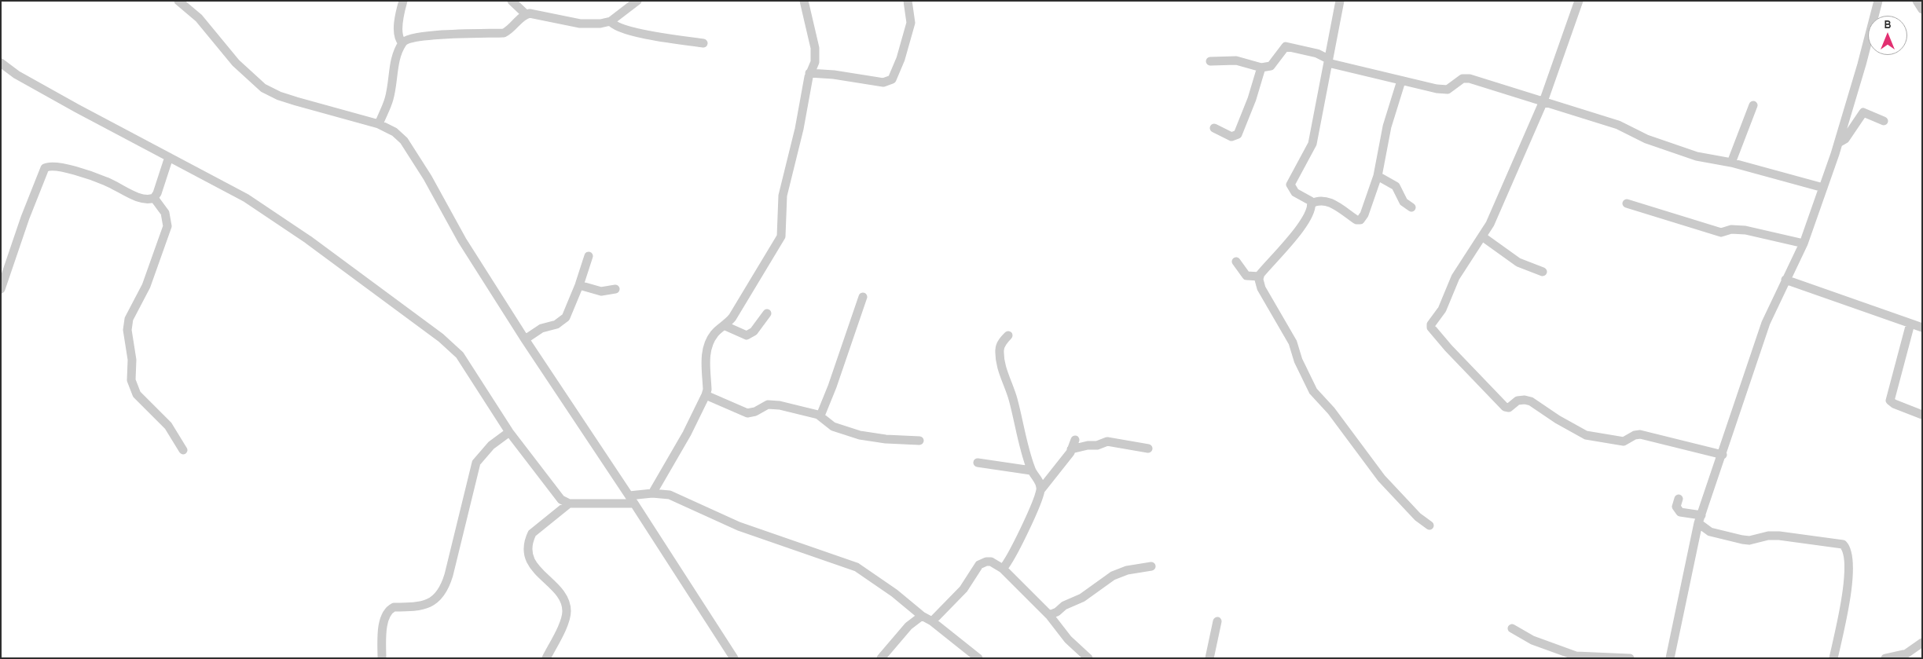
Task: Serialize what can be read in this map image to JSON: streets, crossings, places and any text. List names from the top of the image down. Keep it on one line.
{"north":"top"}
